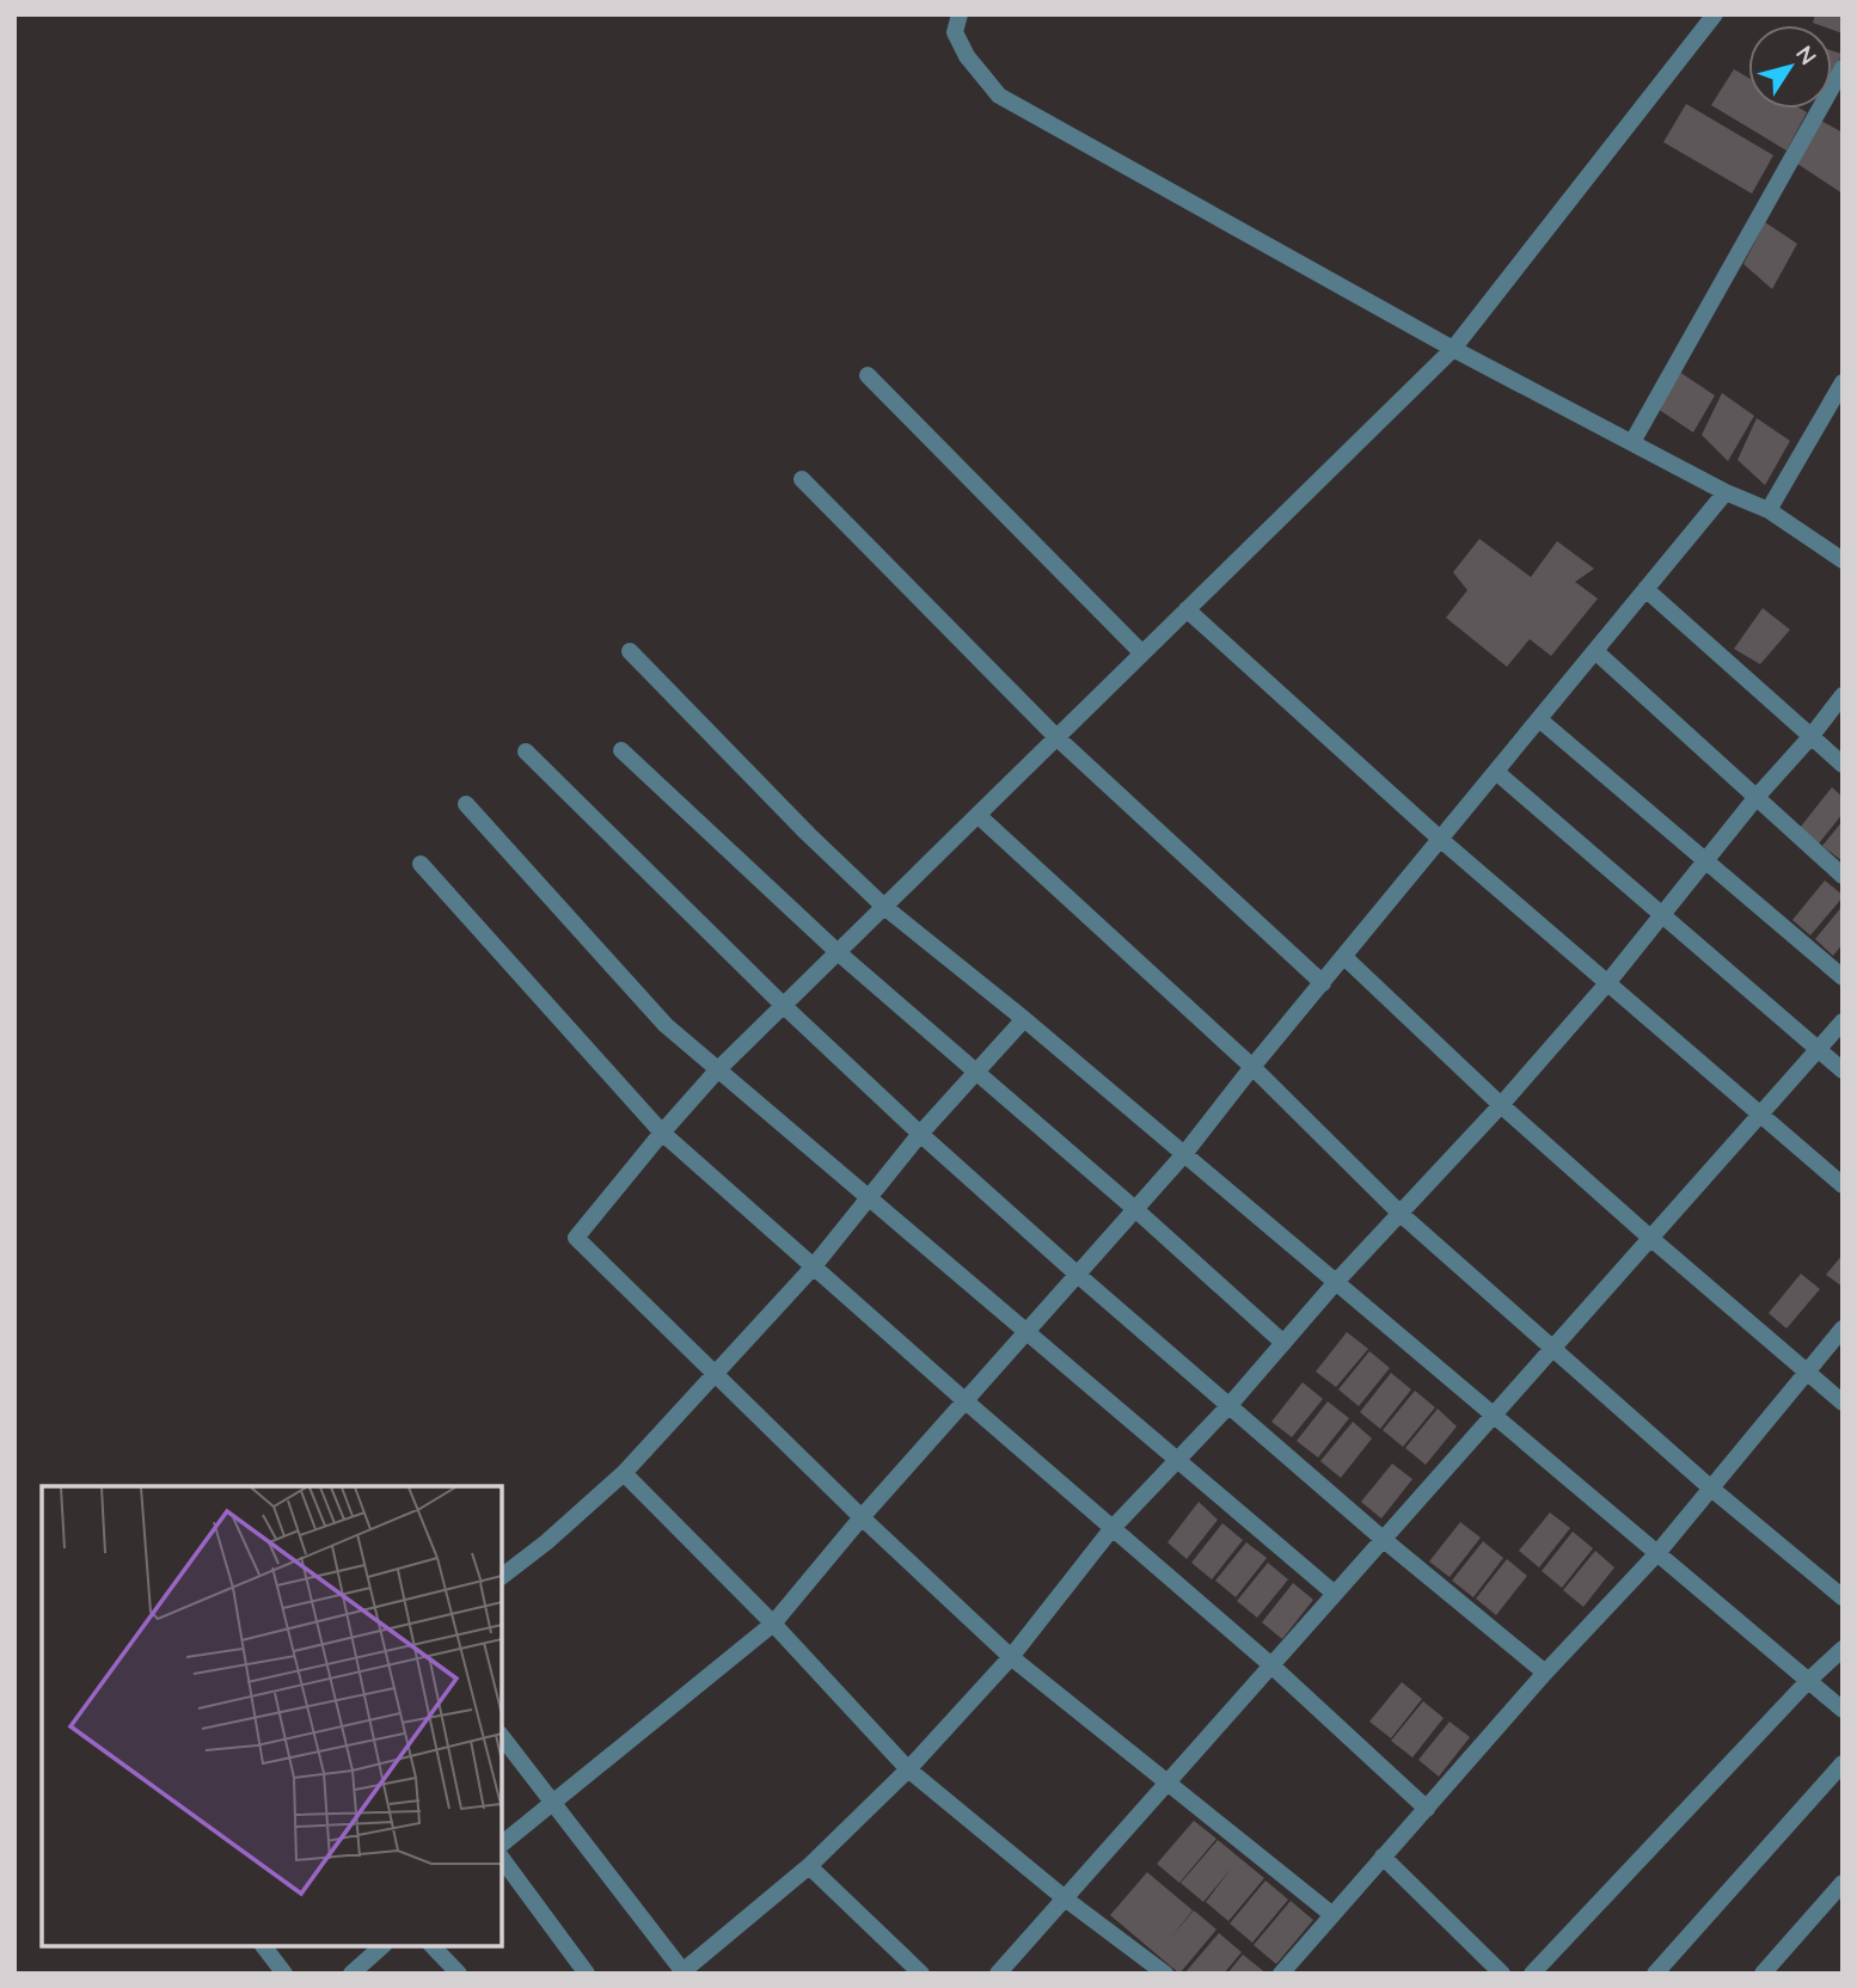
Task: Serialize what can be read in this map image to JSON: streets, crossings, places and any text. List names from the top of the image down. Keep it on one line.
{"north":"top right"}
